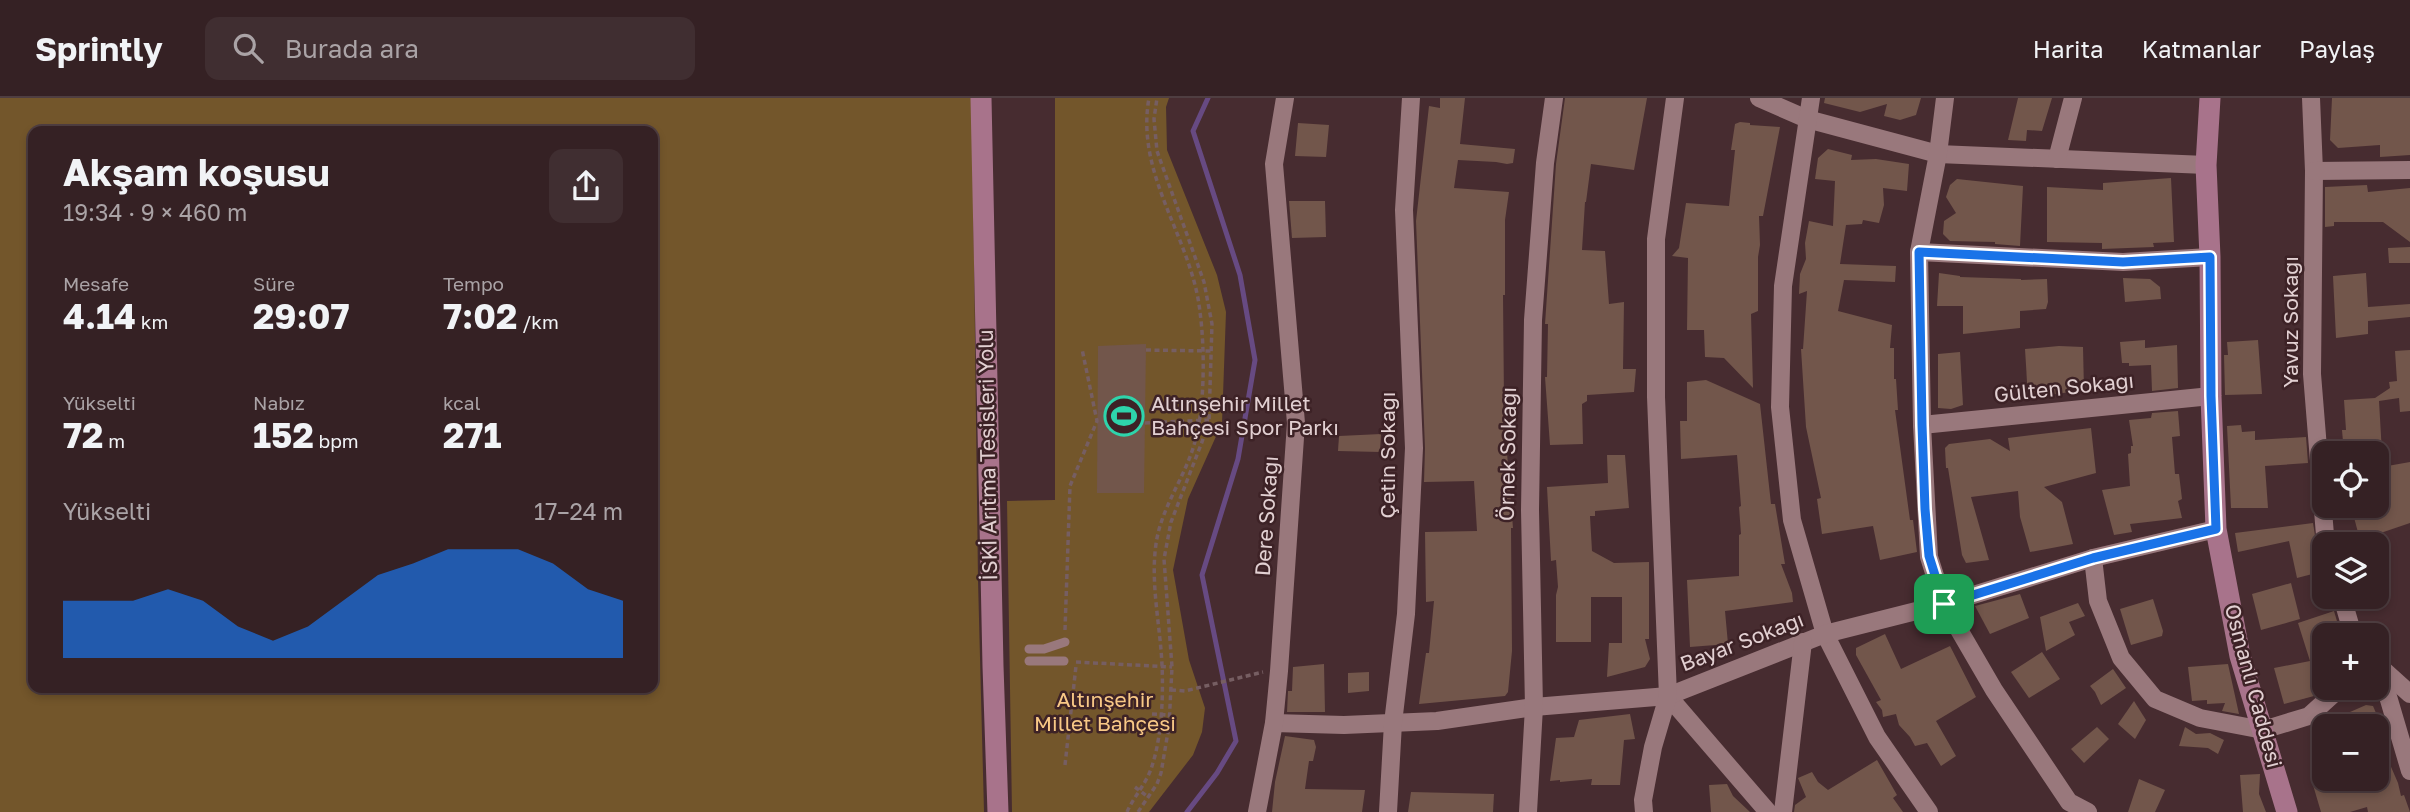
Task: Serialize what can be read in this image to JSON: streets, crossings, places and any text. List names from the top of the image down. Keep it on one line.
{"streets":{"main road":["İSKİ Arıtma Tesisleri Yolu","Osmanlı Caddesi"],"street":["Yavuz Sokağı","Gülten Sokağı","Örnek Sokağı","Çetin Sokağı","Dere Sokağı","Bayar Sokağı"]},"crossings":[["Gülten Sokağı","Osmanlı Caddesi"],["Örnek Sokağı","Bayar Sokağı"],["Çetin Sokağı","Bayar Sokağı"],["Dere Sokağı","Bayar Sokağı"],["Bayar Sokağı","Osmanlı Caddesi"]],"parks":["Altınşehir Millet Bahçesi"],"places":{"sports":["Altınşehir Millet Bahçesi Spor Parkı"]},"page":{"header":"Sprintly","search":"Burada ara","nav":["Harita","Katmanlar","Paylaş"],"heading":["Akşam koşusu","19:34 · 9 × 460 m"],"stats":[["Mesafe","4.14 km"],["Süre","29:07"],["Tempo","7:02 /km"],["Yükselti","72 m"],["Nabız","152 bpm"],["kcal","271"]],"map_buttons":["+","−"],"chart":["Yükselti","17–24 m"]}}
